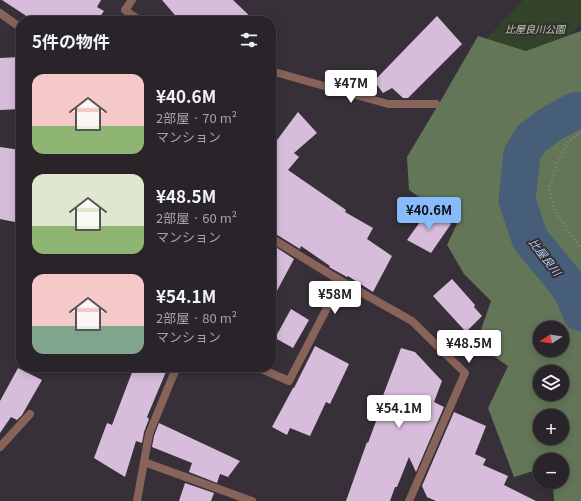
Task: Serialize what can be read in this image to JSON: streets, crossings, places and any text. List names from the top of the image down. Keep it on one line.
{"water":["比屋良川"],"parks":["比屋良川公園"],"north":"left","page":{"heading":"5件の物件","list":[{"name":"¥40.6M","note":"2部屋 · 70 m² · マンション"},{"name":"¥48.5M","note":"2部屋 · 60 m² · マンション"},{"name":"¥54.1M","note":"2部屋 · 80 m² · マンション"}],"price":["¥47M","¥40.6M","¥58M","¥48.5M","¥54.1M"],"map_buttons":["+","−"]}}
